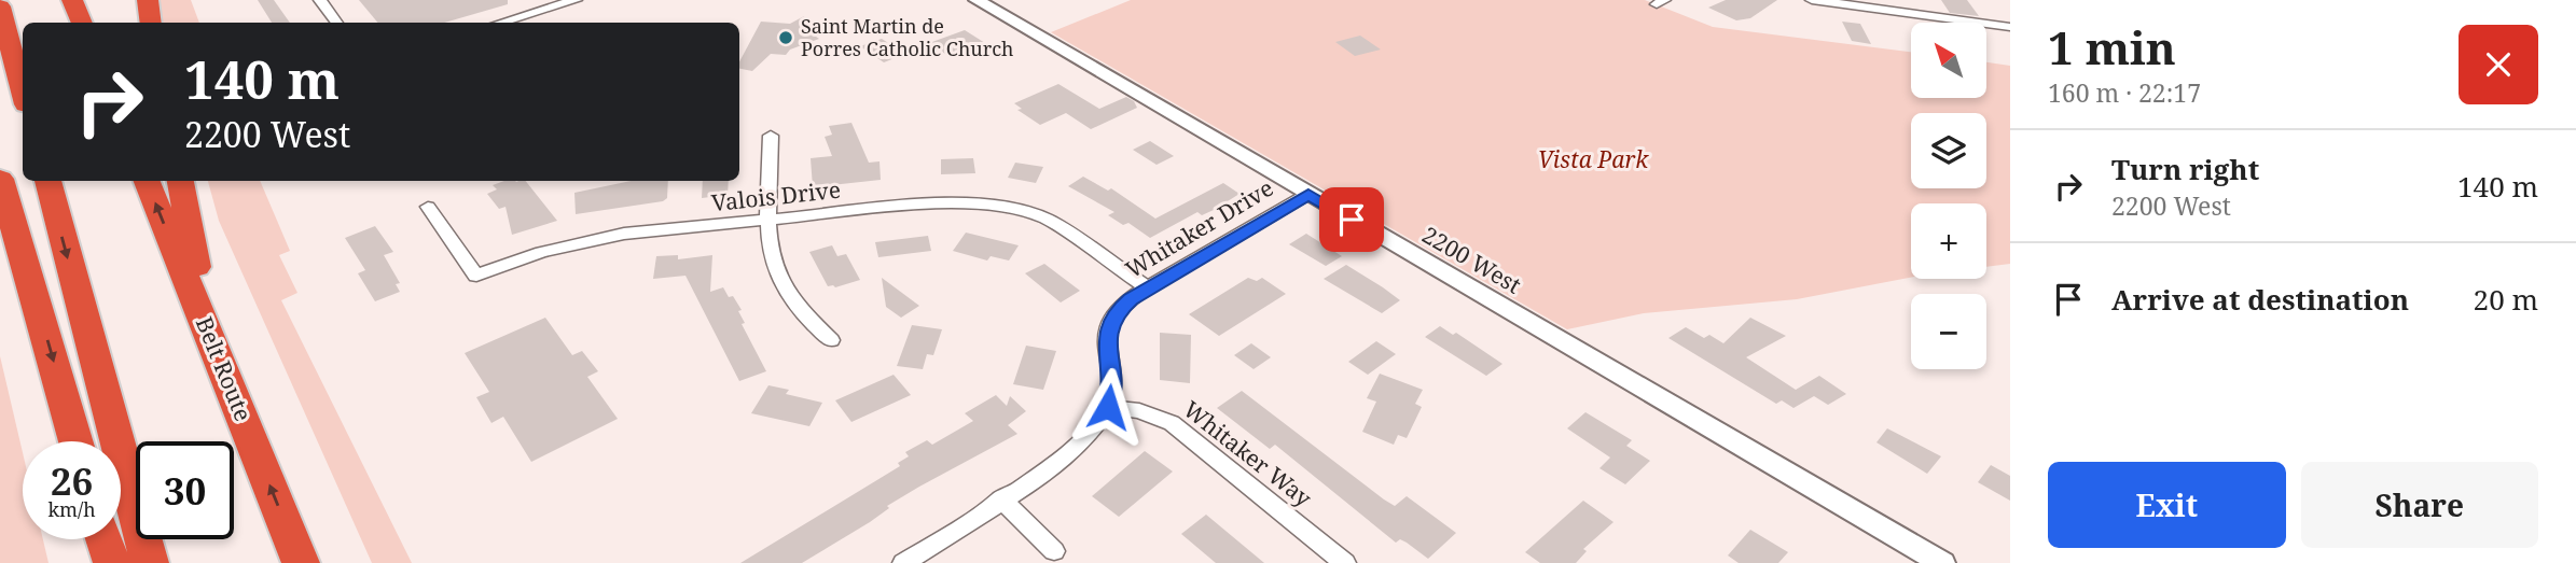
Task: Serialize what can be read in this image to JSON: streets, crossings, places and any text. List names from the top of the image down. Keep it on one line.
{"streets":{"highway":["Belt Route"],"street":["Valois Drive","Whitaker Drive","2200 West","Whitaker Way"]},"crossings":[["Valois Drive","Whitaker Drive"],["Whitaker Drive","2200 West"],["Whitaker Drive","Whitaker Way"]],"parks":["Vista Park"],"places":["Saint Martin de Porres Catholic Church"],"north":"top left","page":{"heading":["1 min","160 m · 22:17"],"map_buttons":["+","−"],"turn":["140 m","2200 West"],"list":[{"name":"Turn right","note":"2200 West","value":"140 m"},{"name":"Arrive at destination","value":"20 m"}],"speed":"26 km/h","limit":"30","buttons":["Exit","Share"]}}
